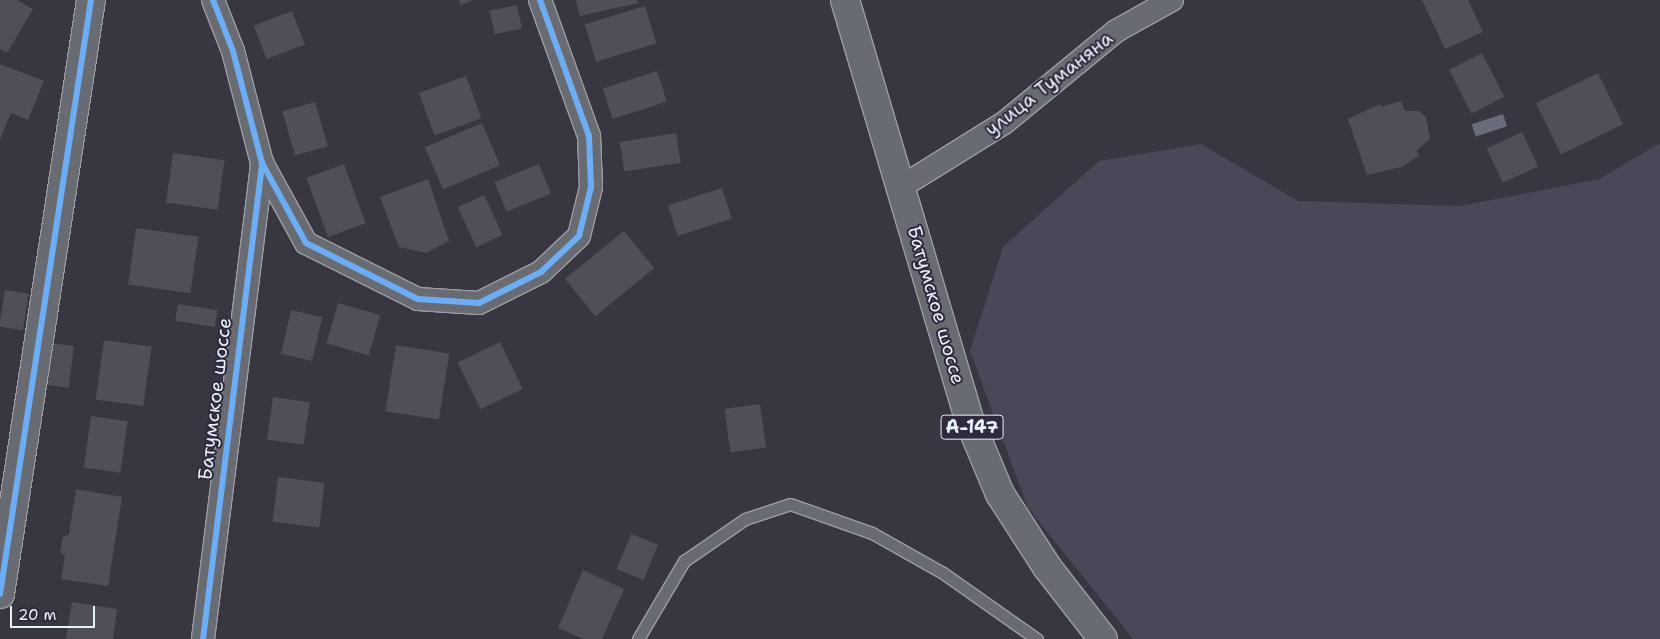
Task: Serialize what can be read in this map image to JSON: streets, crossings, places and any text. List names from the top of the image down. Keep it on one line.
{"streets":{"main road":["Батумское шоссе","А-147"],"street":["улица Туманяна"]},"crossings":[["улица Туманяна","Батумское шоссе"]],"scale_bar":"20 m"}
